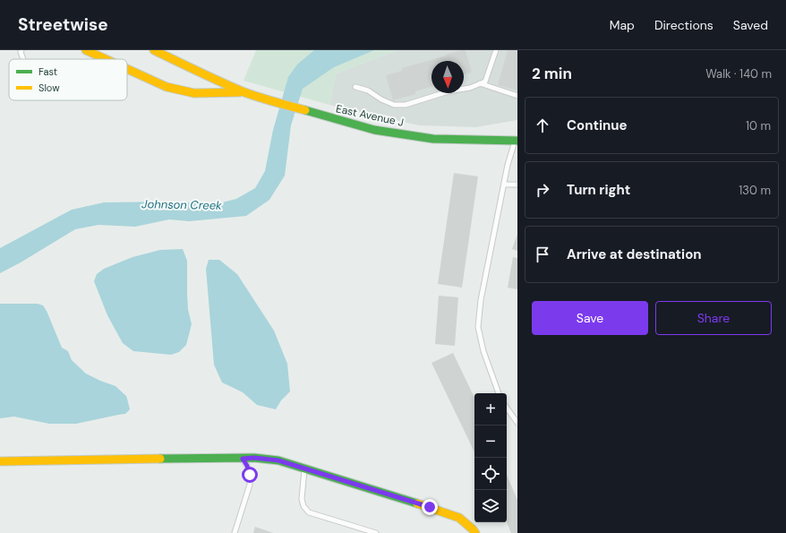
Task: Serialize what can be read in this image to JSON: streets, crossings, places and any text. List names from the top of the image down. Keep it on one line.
{"streets":{"street":["East Avenue J"]},"water":["Johnson Creek"],"legend":["Fast","Slow"],"north":"bottom","page":{"header":"Streetwise","nav":["Map","Directions","Saved"],"heading":["2 min","Walk · 140 m"],"list":[["Continue","10 m"],["Turn right","130 m"],"Arrive at destination"],"buttons":["Save","Share"],"map_buttons":["+","−"]}}
